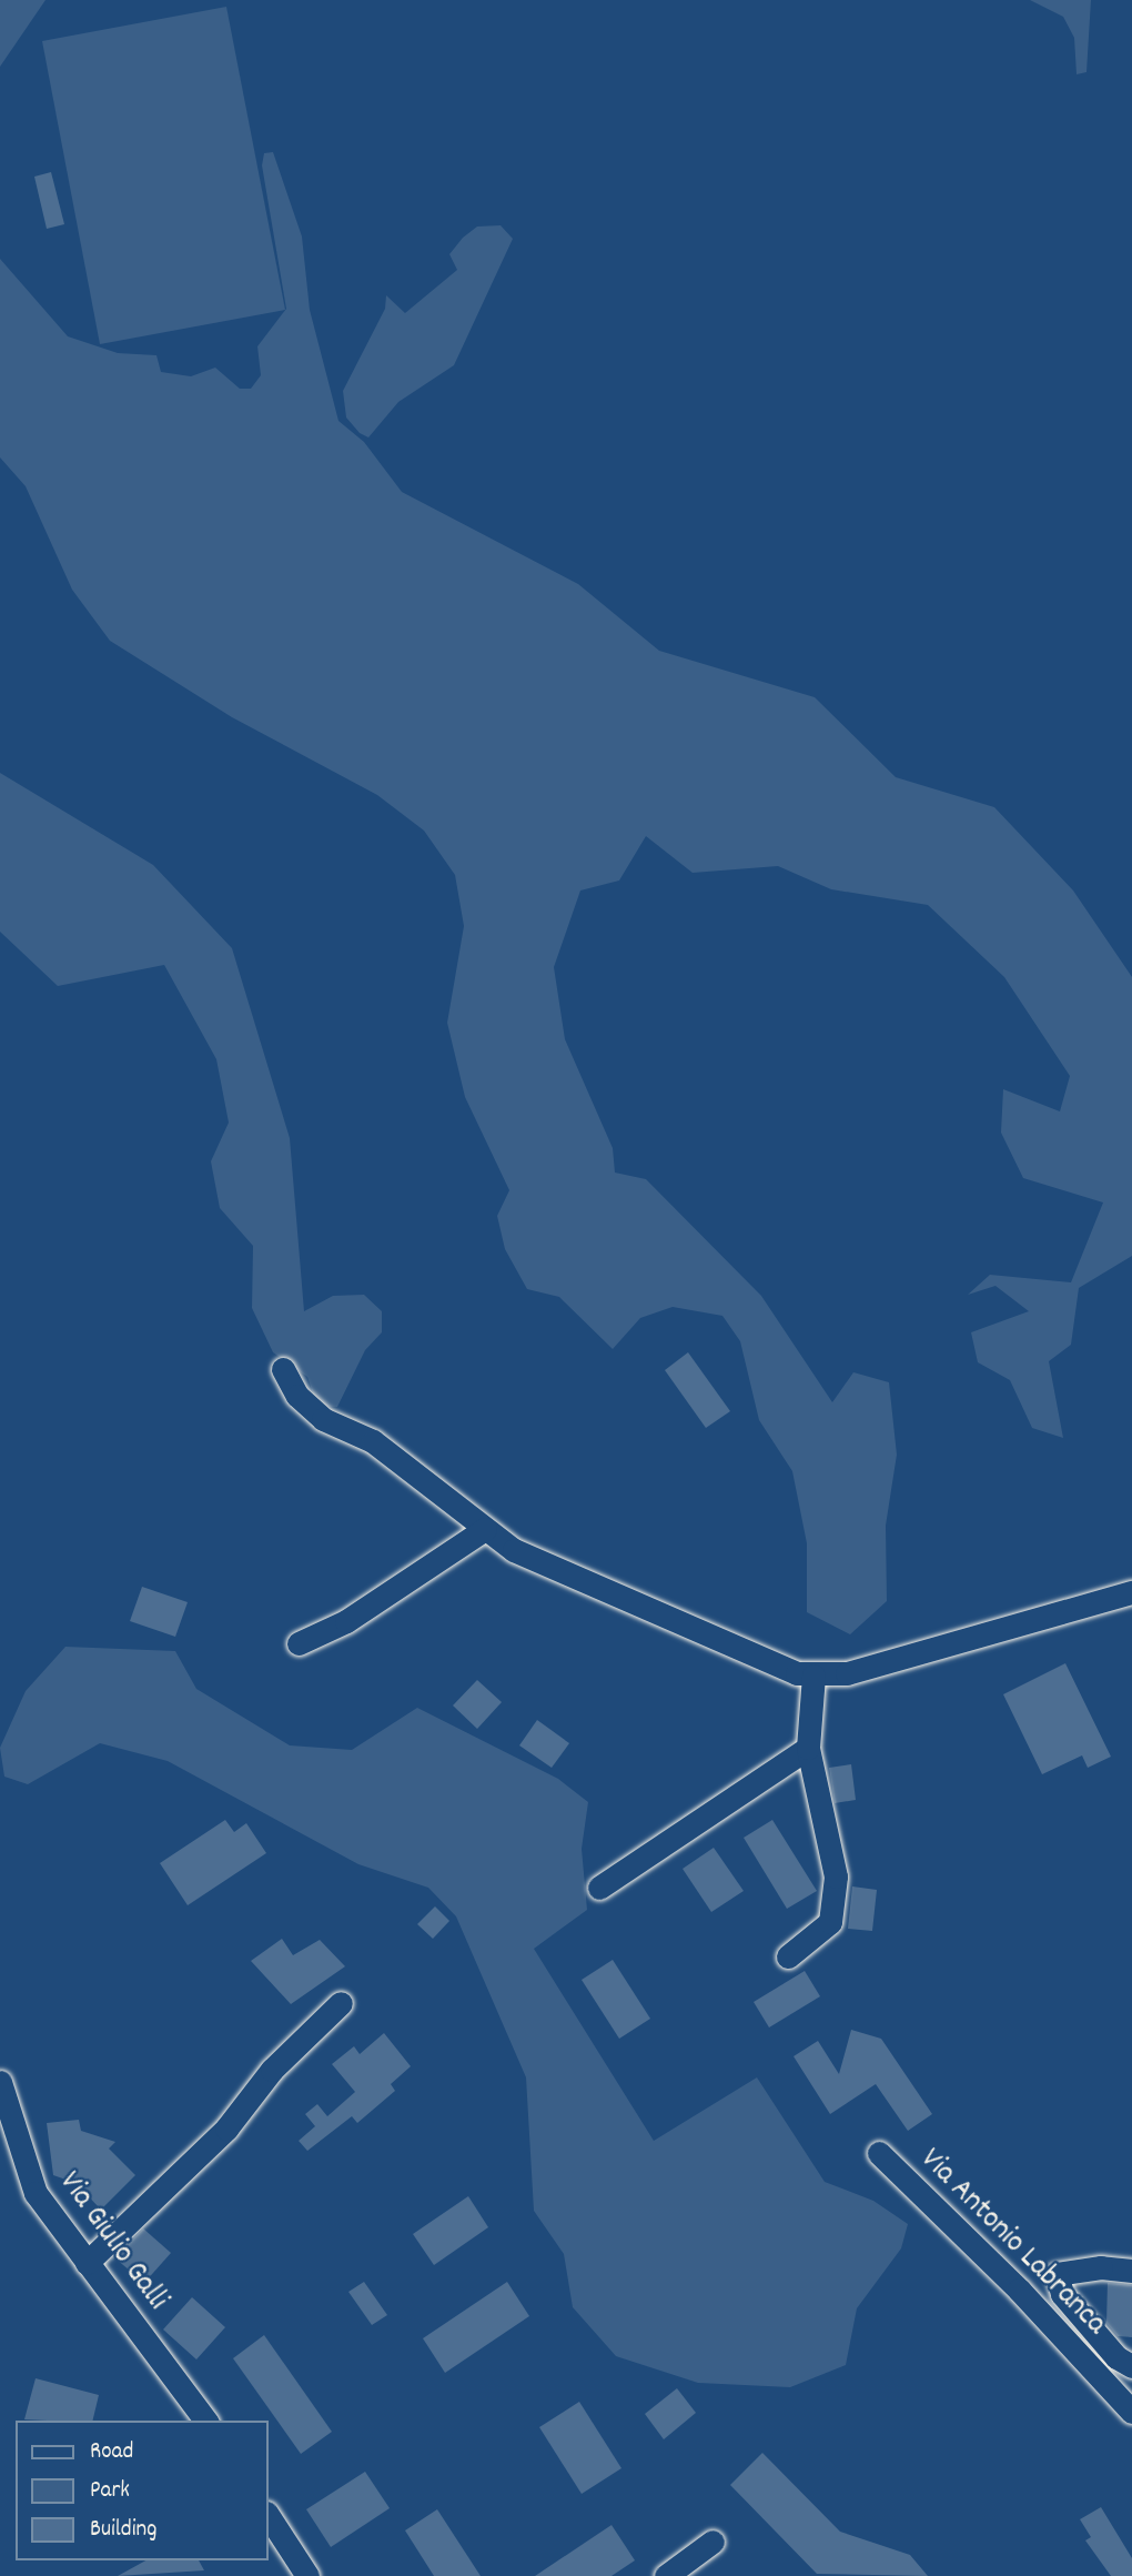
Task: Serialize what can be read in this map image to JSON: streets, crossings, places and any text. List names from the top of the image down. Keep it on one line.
{"streets":{"street":["Via Giulio Galli","Via Antonio Labranca"]},"legend":["Road","Park","Building"]}
